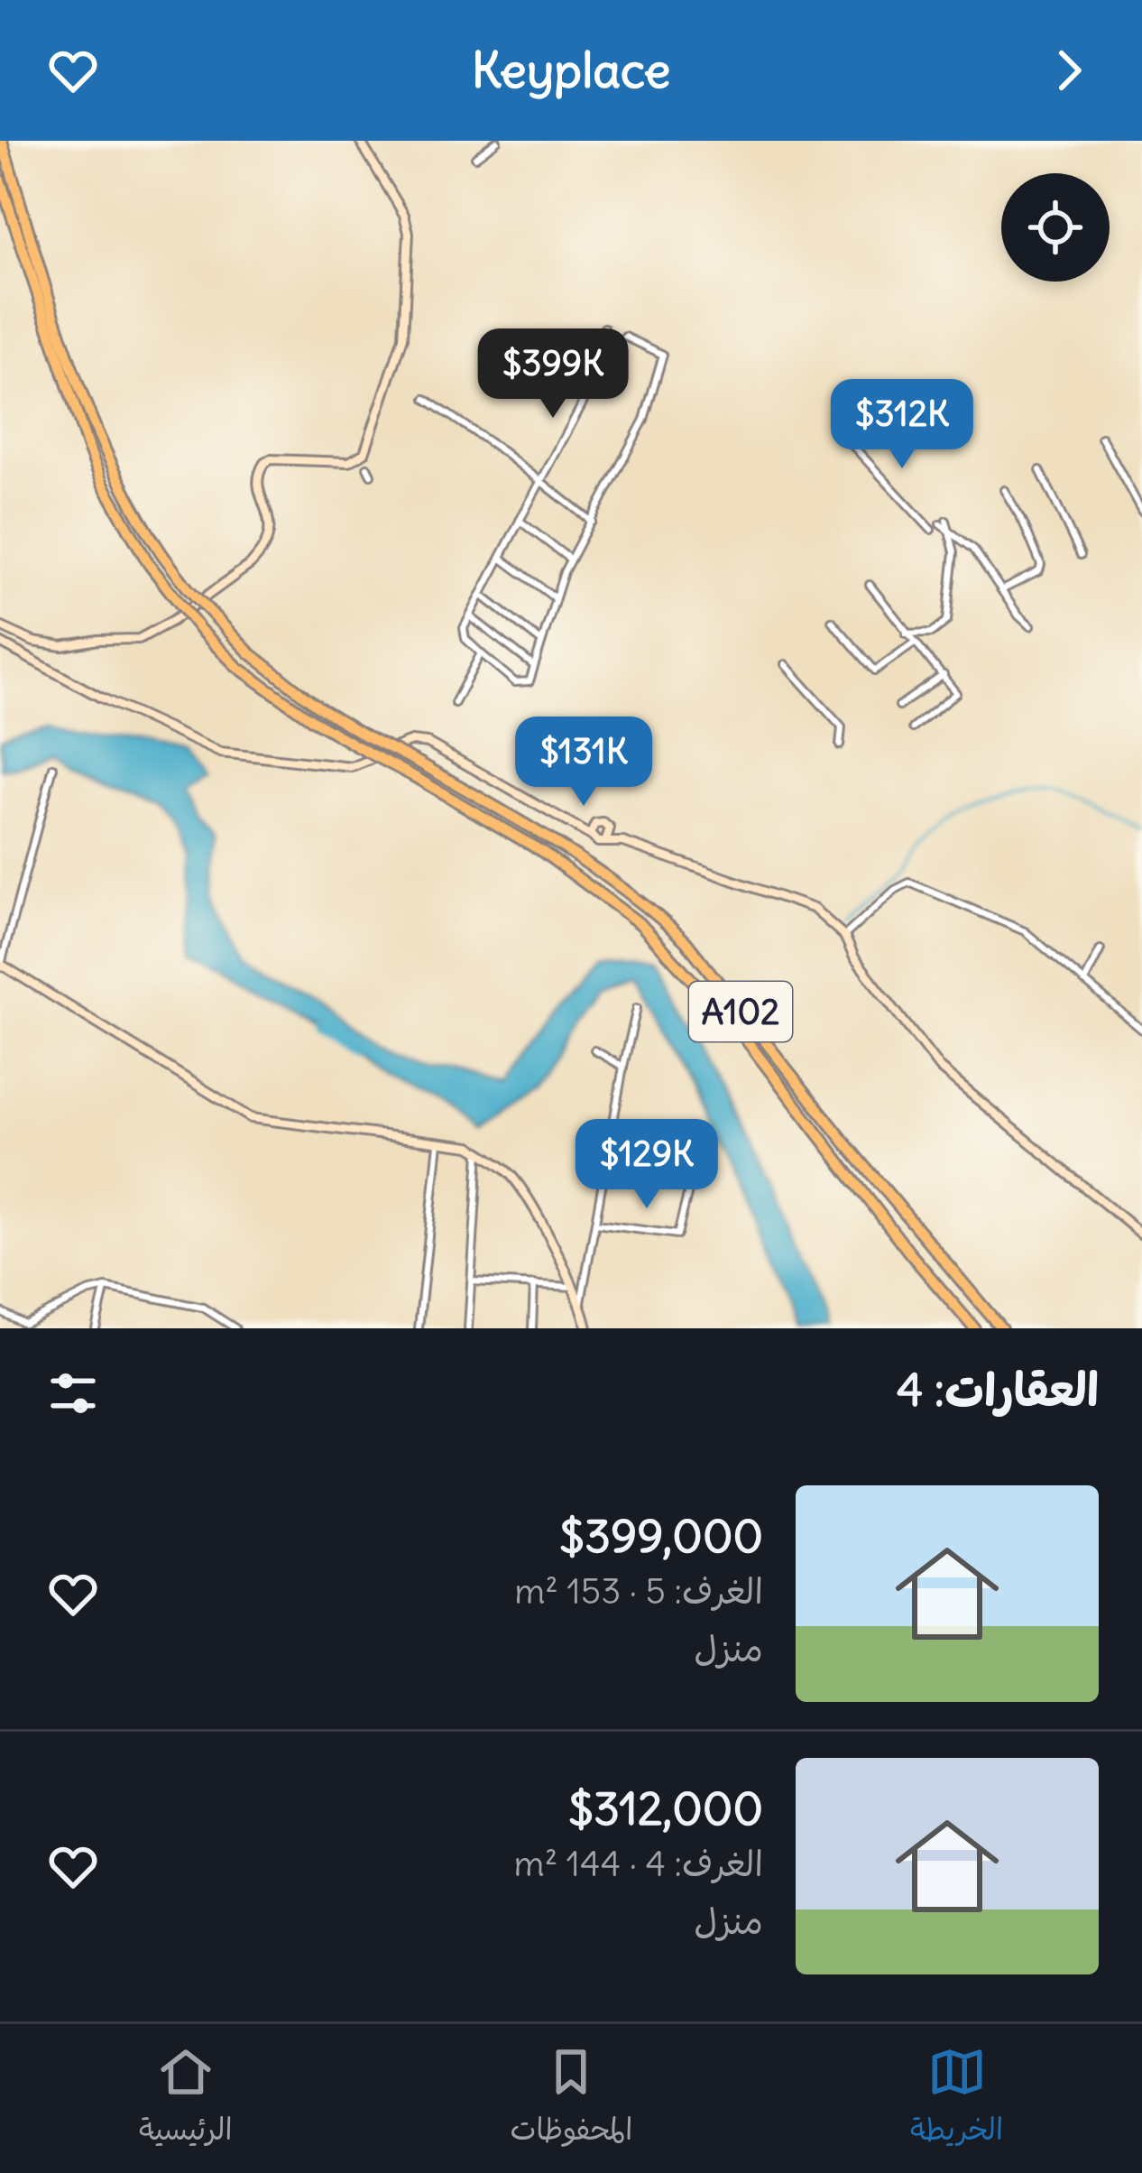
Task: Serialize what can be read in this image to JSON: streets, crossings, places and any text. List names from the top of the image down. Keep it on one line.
{"streets":{"highway":["A102"]},"page":{"header":"Keyplace","price":["$399K","$312K","$131K","$129K"],"heading":"العقارات: 4","list":[{"name":"$399,000","note":"الغرف: 5 · 153 m² · منزل"},{"name":"$312,000","note":"الغرف: 4 · 144 m² · منزل"}],"tabs":["الخريطة","المحفوظات","الرئيسية"]}}
